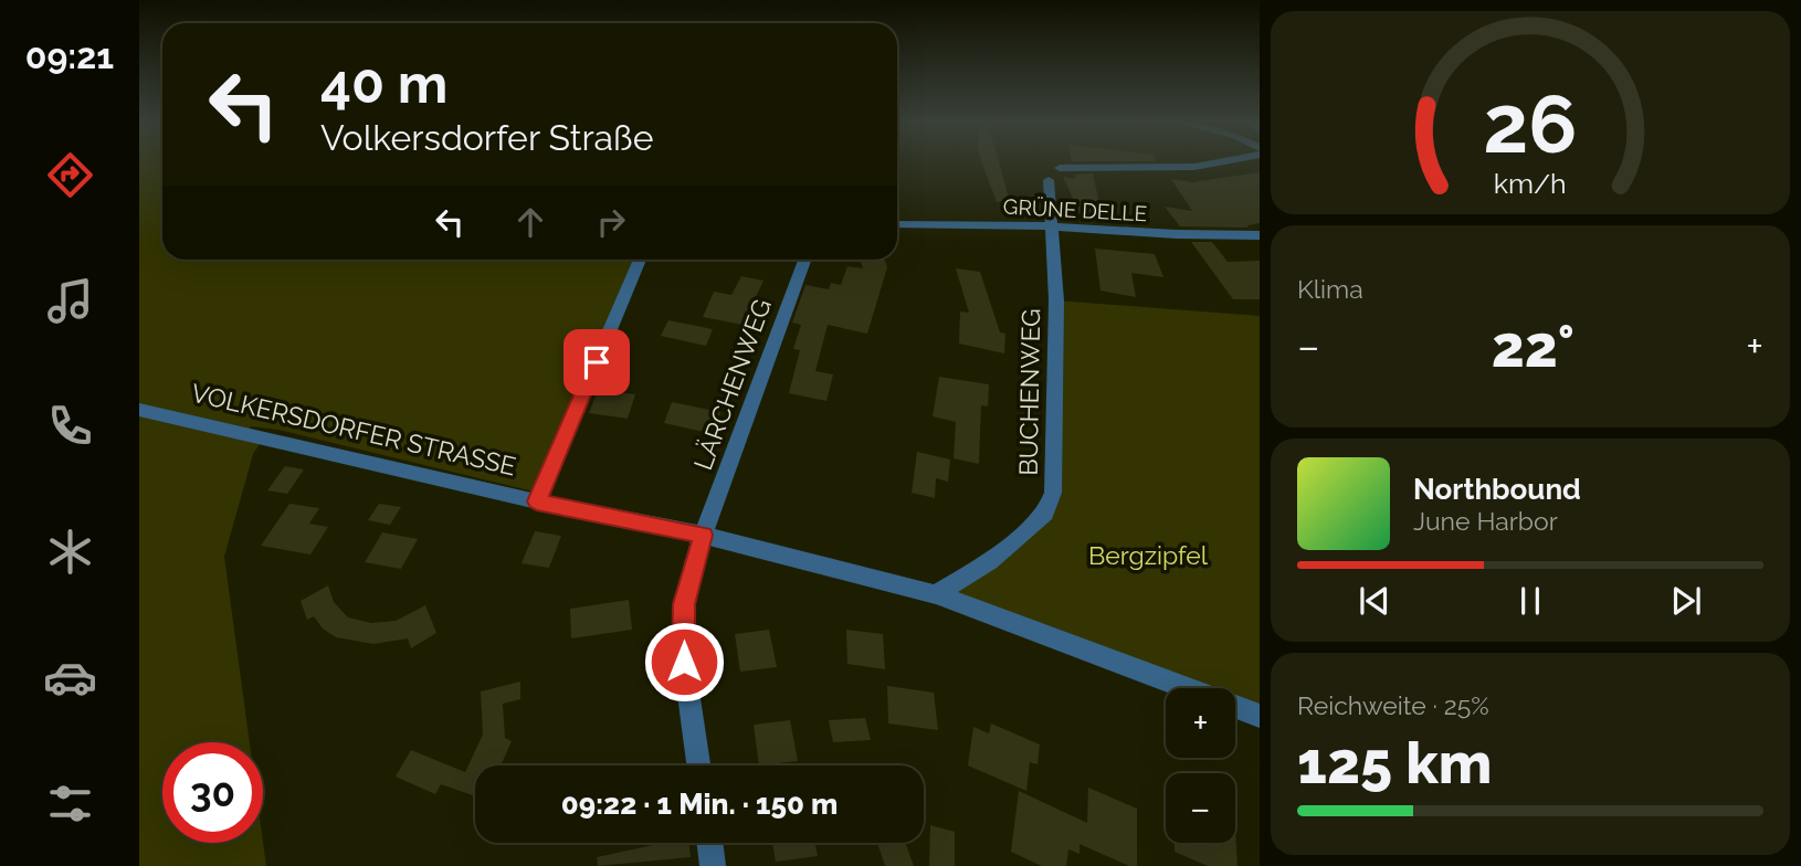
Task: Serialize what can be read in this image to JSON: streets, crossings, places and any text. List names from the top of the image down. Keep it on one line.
{"streets":{"street":["GRÜNE DELLE","LÄRCHENWEG","BUCHENWEG","VOLKERSDORFER STRASSE"]},"crossings":[["GRÜNE DELLE","BUCHENWEG"],["LÄRCHENWEG","VOLKERSDORFER STRASSE"],["BUCHENWEG","VOLKERSDORFER STRASSE"]],"parks":["Bergzipfel"],"page":{"tabs":"09:21","turn":["40 m","Volkersdorfer Straße"],"tile":["Klima",["Reichweite · 25%","125 km"]],"heat":["−","22°","+"],"song":["Northbound","June Harbor"],"map_buttons":["+","−"],"limit":"30","trip":"09:22 · 1 Min. · 150 m","gauge":["26","km/h"]}}
